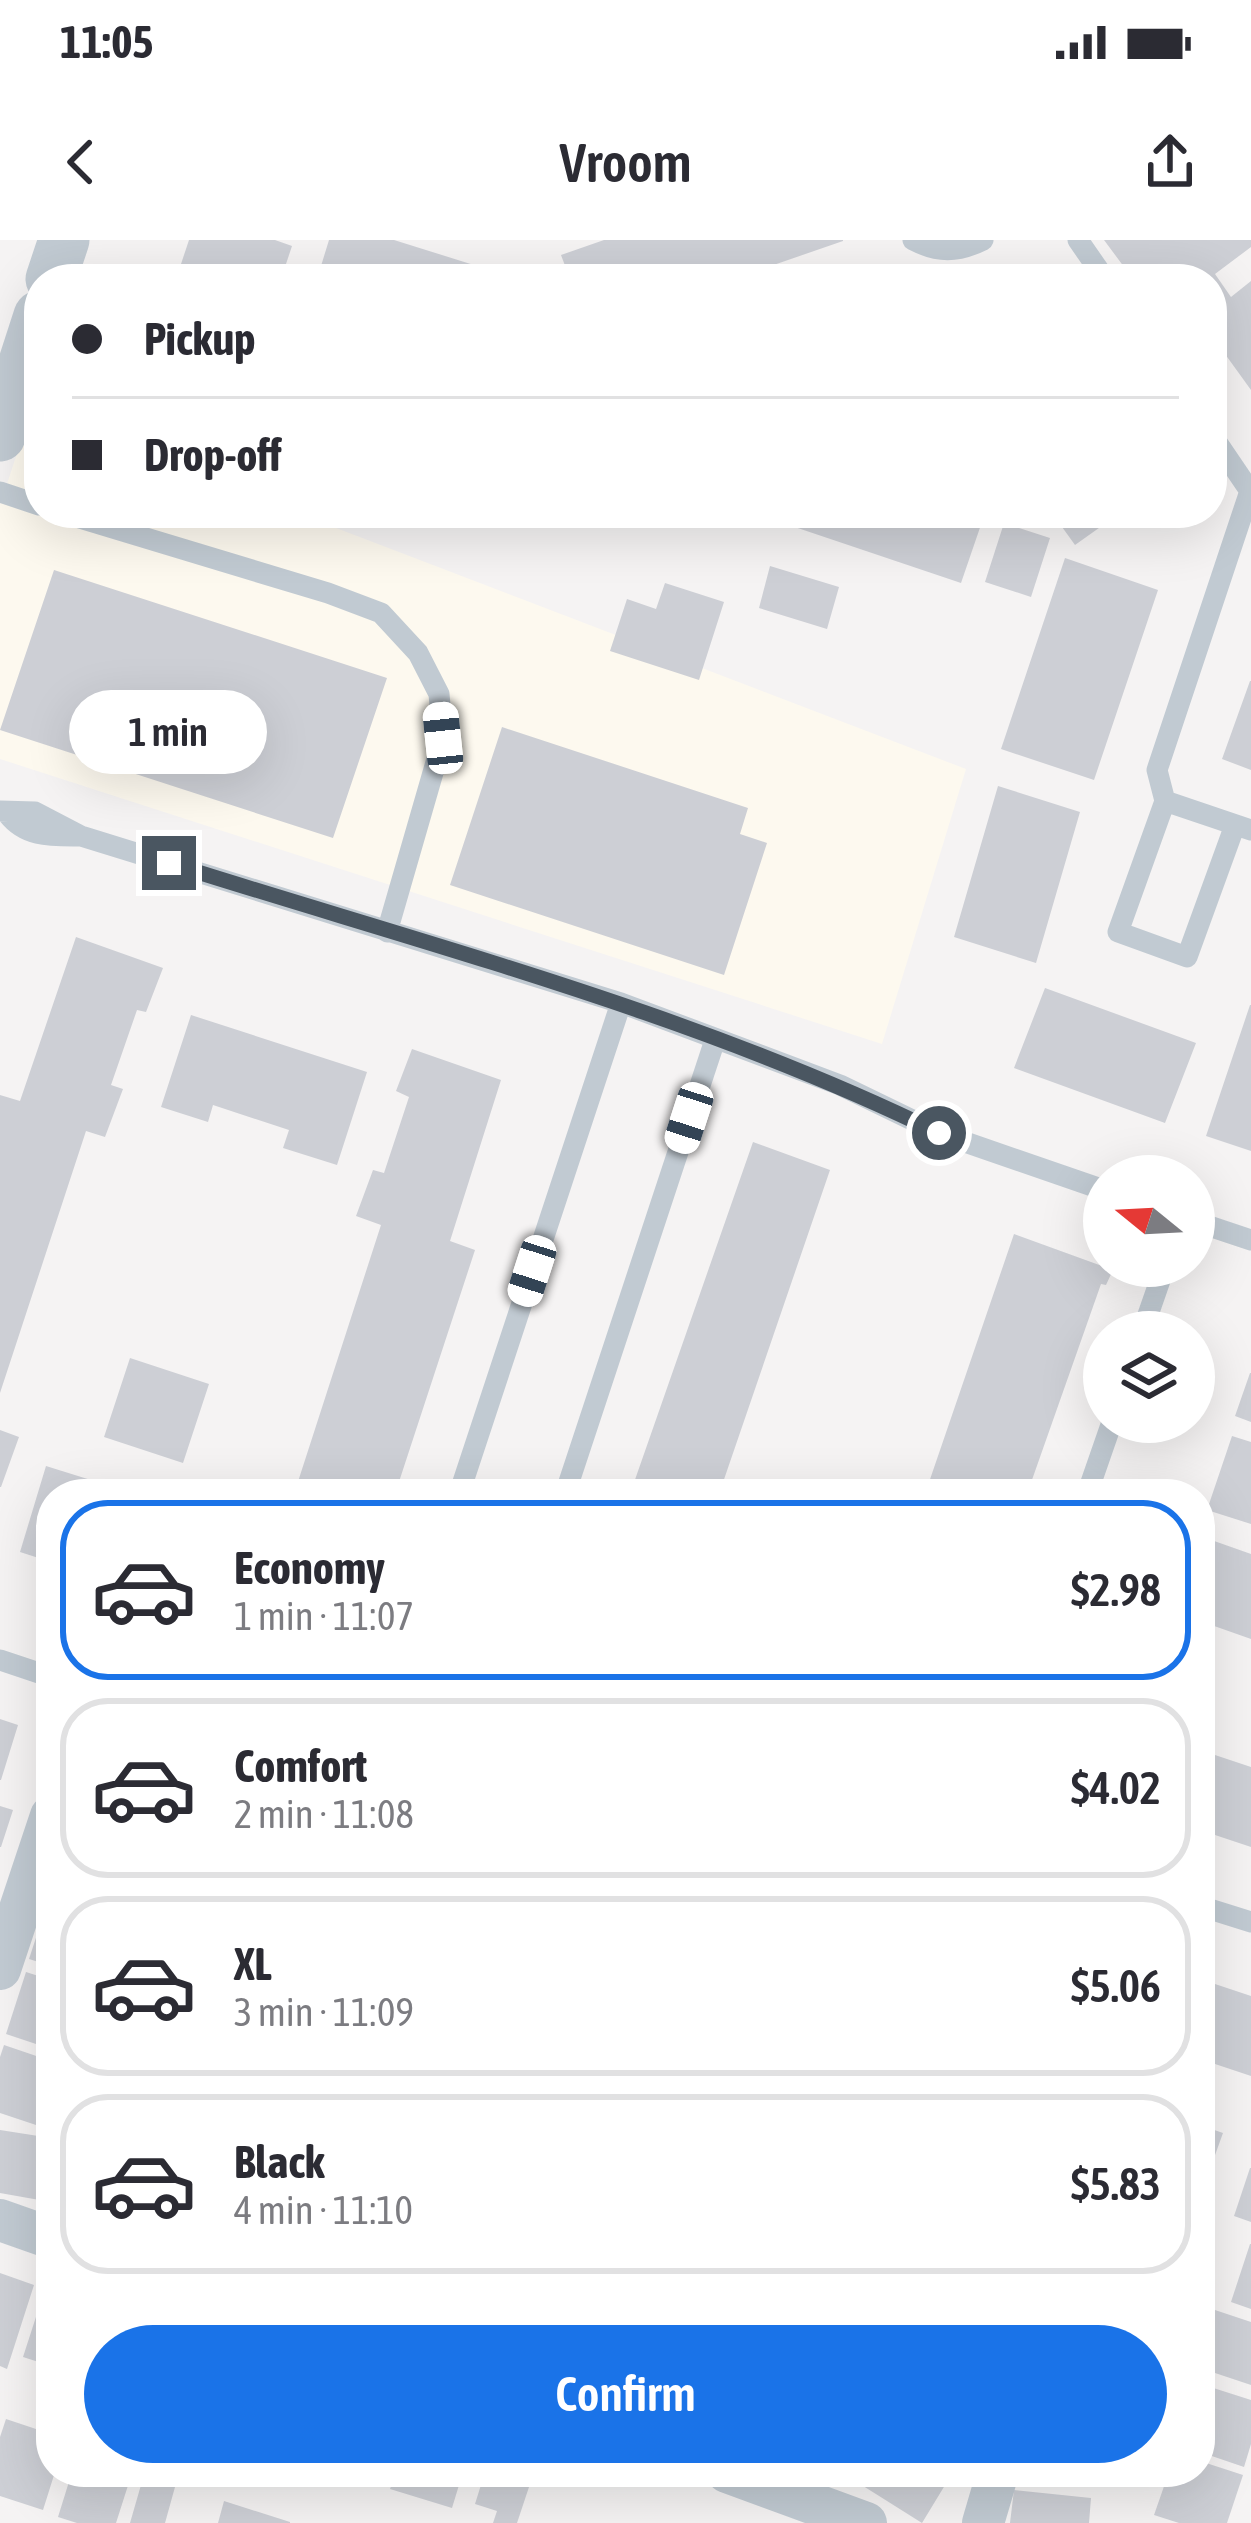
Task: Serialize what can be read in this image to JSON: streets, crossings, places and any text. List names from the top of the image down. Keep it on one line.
{"north":"left","page":{"status":"11:05","header":"Vroom","banner":["Pickup","Drop-off"],"bubble":"1 min","list":[{"name":"Economy","note":"1 min · 11:07","value":"$2.98"},{"name":"Comfort","note":"2 min · 11:08","value":"$4.02"},{"name":"XL","note":"3 min · 11:09","value":"$5.06"},{"name":"Black","note":"4 min · 11:10","value":"$5.83"}],"buttons":"Confirm"}}
